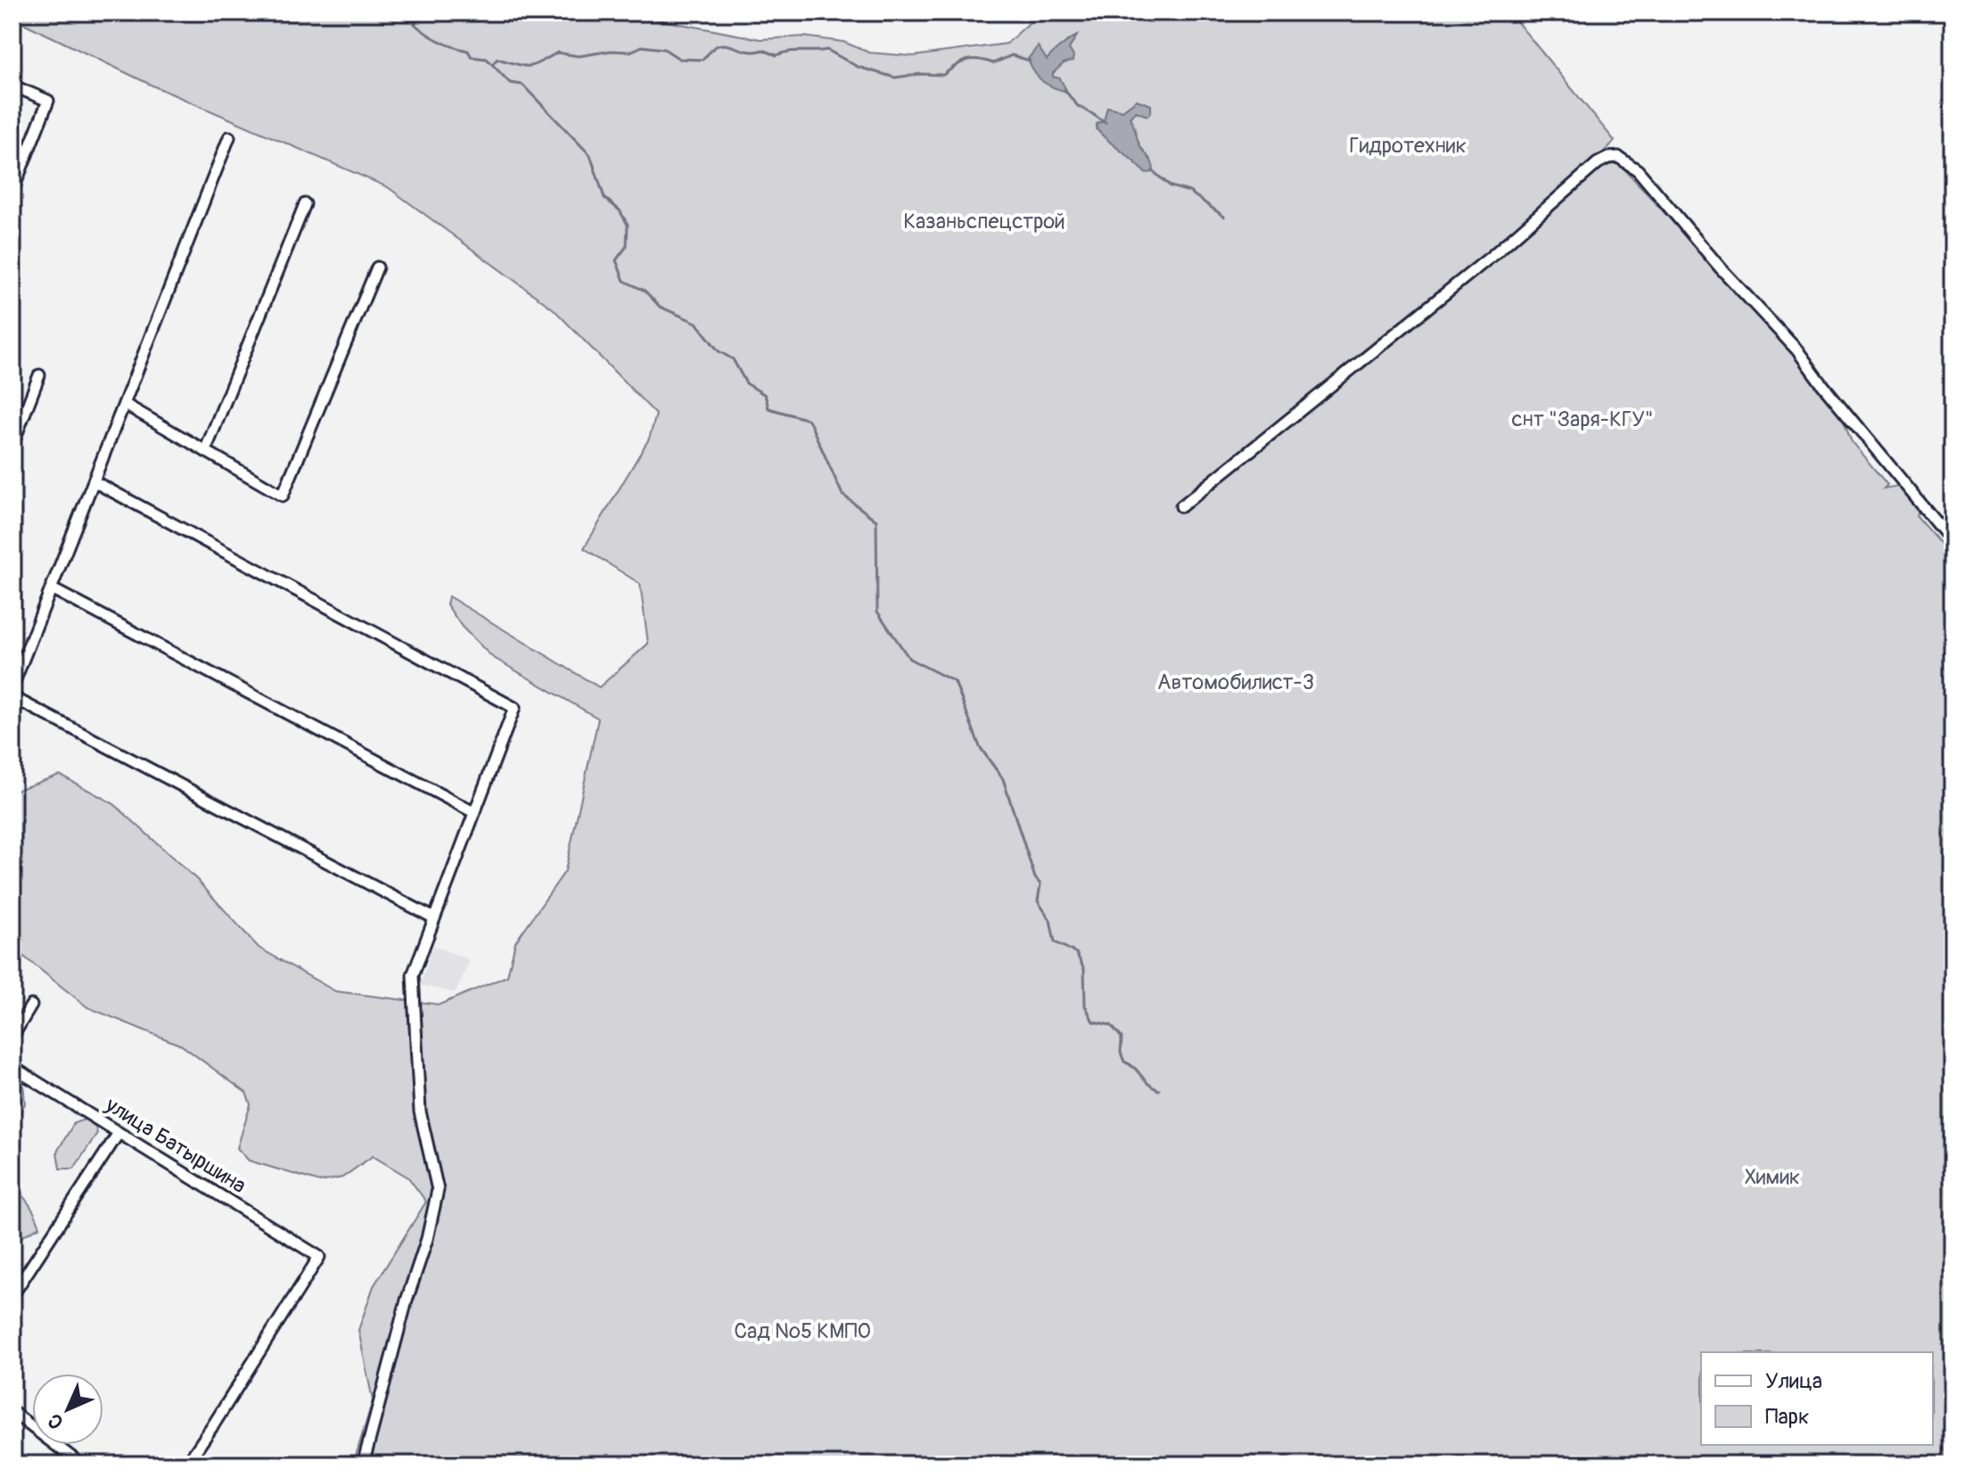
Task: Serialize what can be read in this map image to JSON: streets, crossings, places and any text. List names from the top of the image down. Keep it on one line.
{"streets":{"street":["улица Батыршина"]},"parks":["Гидротехник","Казаньспецстрой","снт \"Заря-КГУ\"","Автомобилист-3","Химик","Сад №5 КМПО"],"legend":["Улица","Парк"],"north":"bottom left"}
